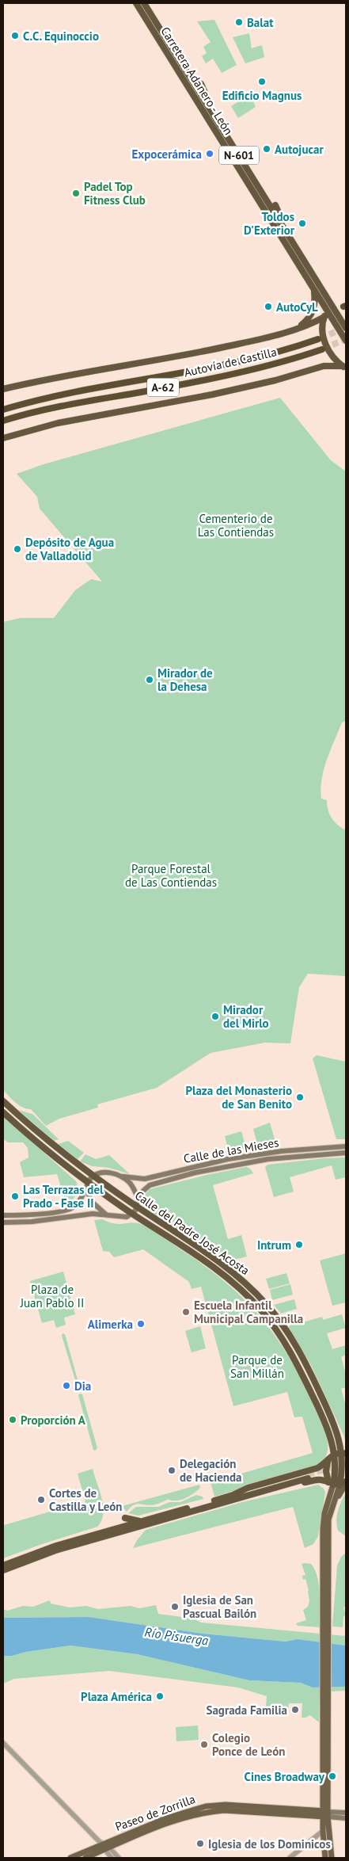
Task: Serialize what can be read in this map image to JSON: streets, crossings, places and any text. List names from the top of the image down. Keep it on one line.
{"streets":{"highway":["Carretera Adanero - León","N-601","Autovía de Castilla","A-62","Calle del Padre José Acosta"],"main road":["Calle de las Mieses","Paseo de Zorrilla"]},"crossings":[["Carretera Adanero - León","N-601"],["Calle de las Mieses","Calle del Padre José Acosta"]],"water":["Río Pisuerga"],"parks":["Cementerio de Las Contiendas","Parque Forestal de Las Contiendas","Plaza de Juan Pablo II","Parque de San Millán"],"places":["Balat","C.C. Equinoccio","Edificio Magnus","Autojucar","Expocerámica","Padel Top Fitness Club","Toldos D'Exterior","AutoCyL","Depósito de Agua de Valladolid","Mirador de la Dehesa","Mirador del Mirlo","Plaza del Monasterio de San Benito","Las Terrazas del Prado - Fase II","Intrum","Escuela Infantil Municipal Campanilla","Alimerka","Dia","Proporción A","Delegación de Hacienda","Cortes de Castilla y León","Iglesia de San Pascual Bailón","Plaza América","Sagrada Familia","Colegio Ponce de León","Cines Broadway","Iglesia de los Dominicos"]}
